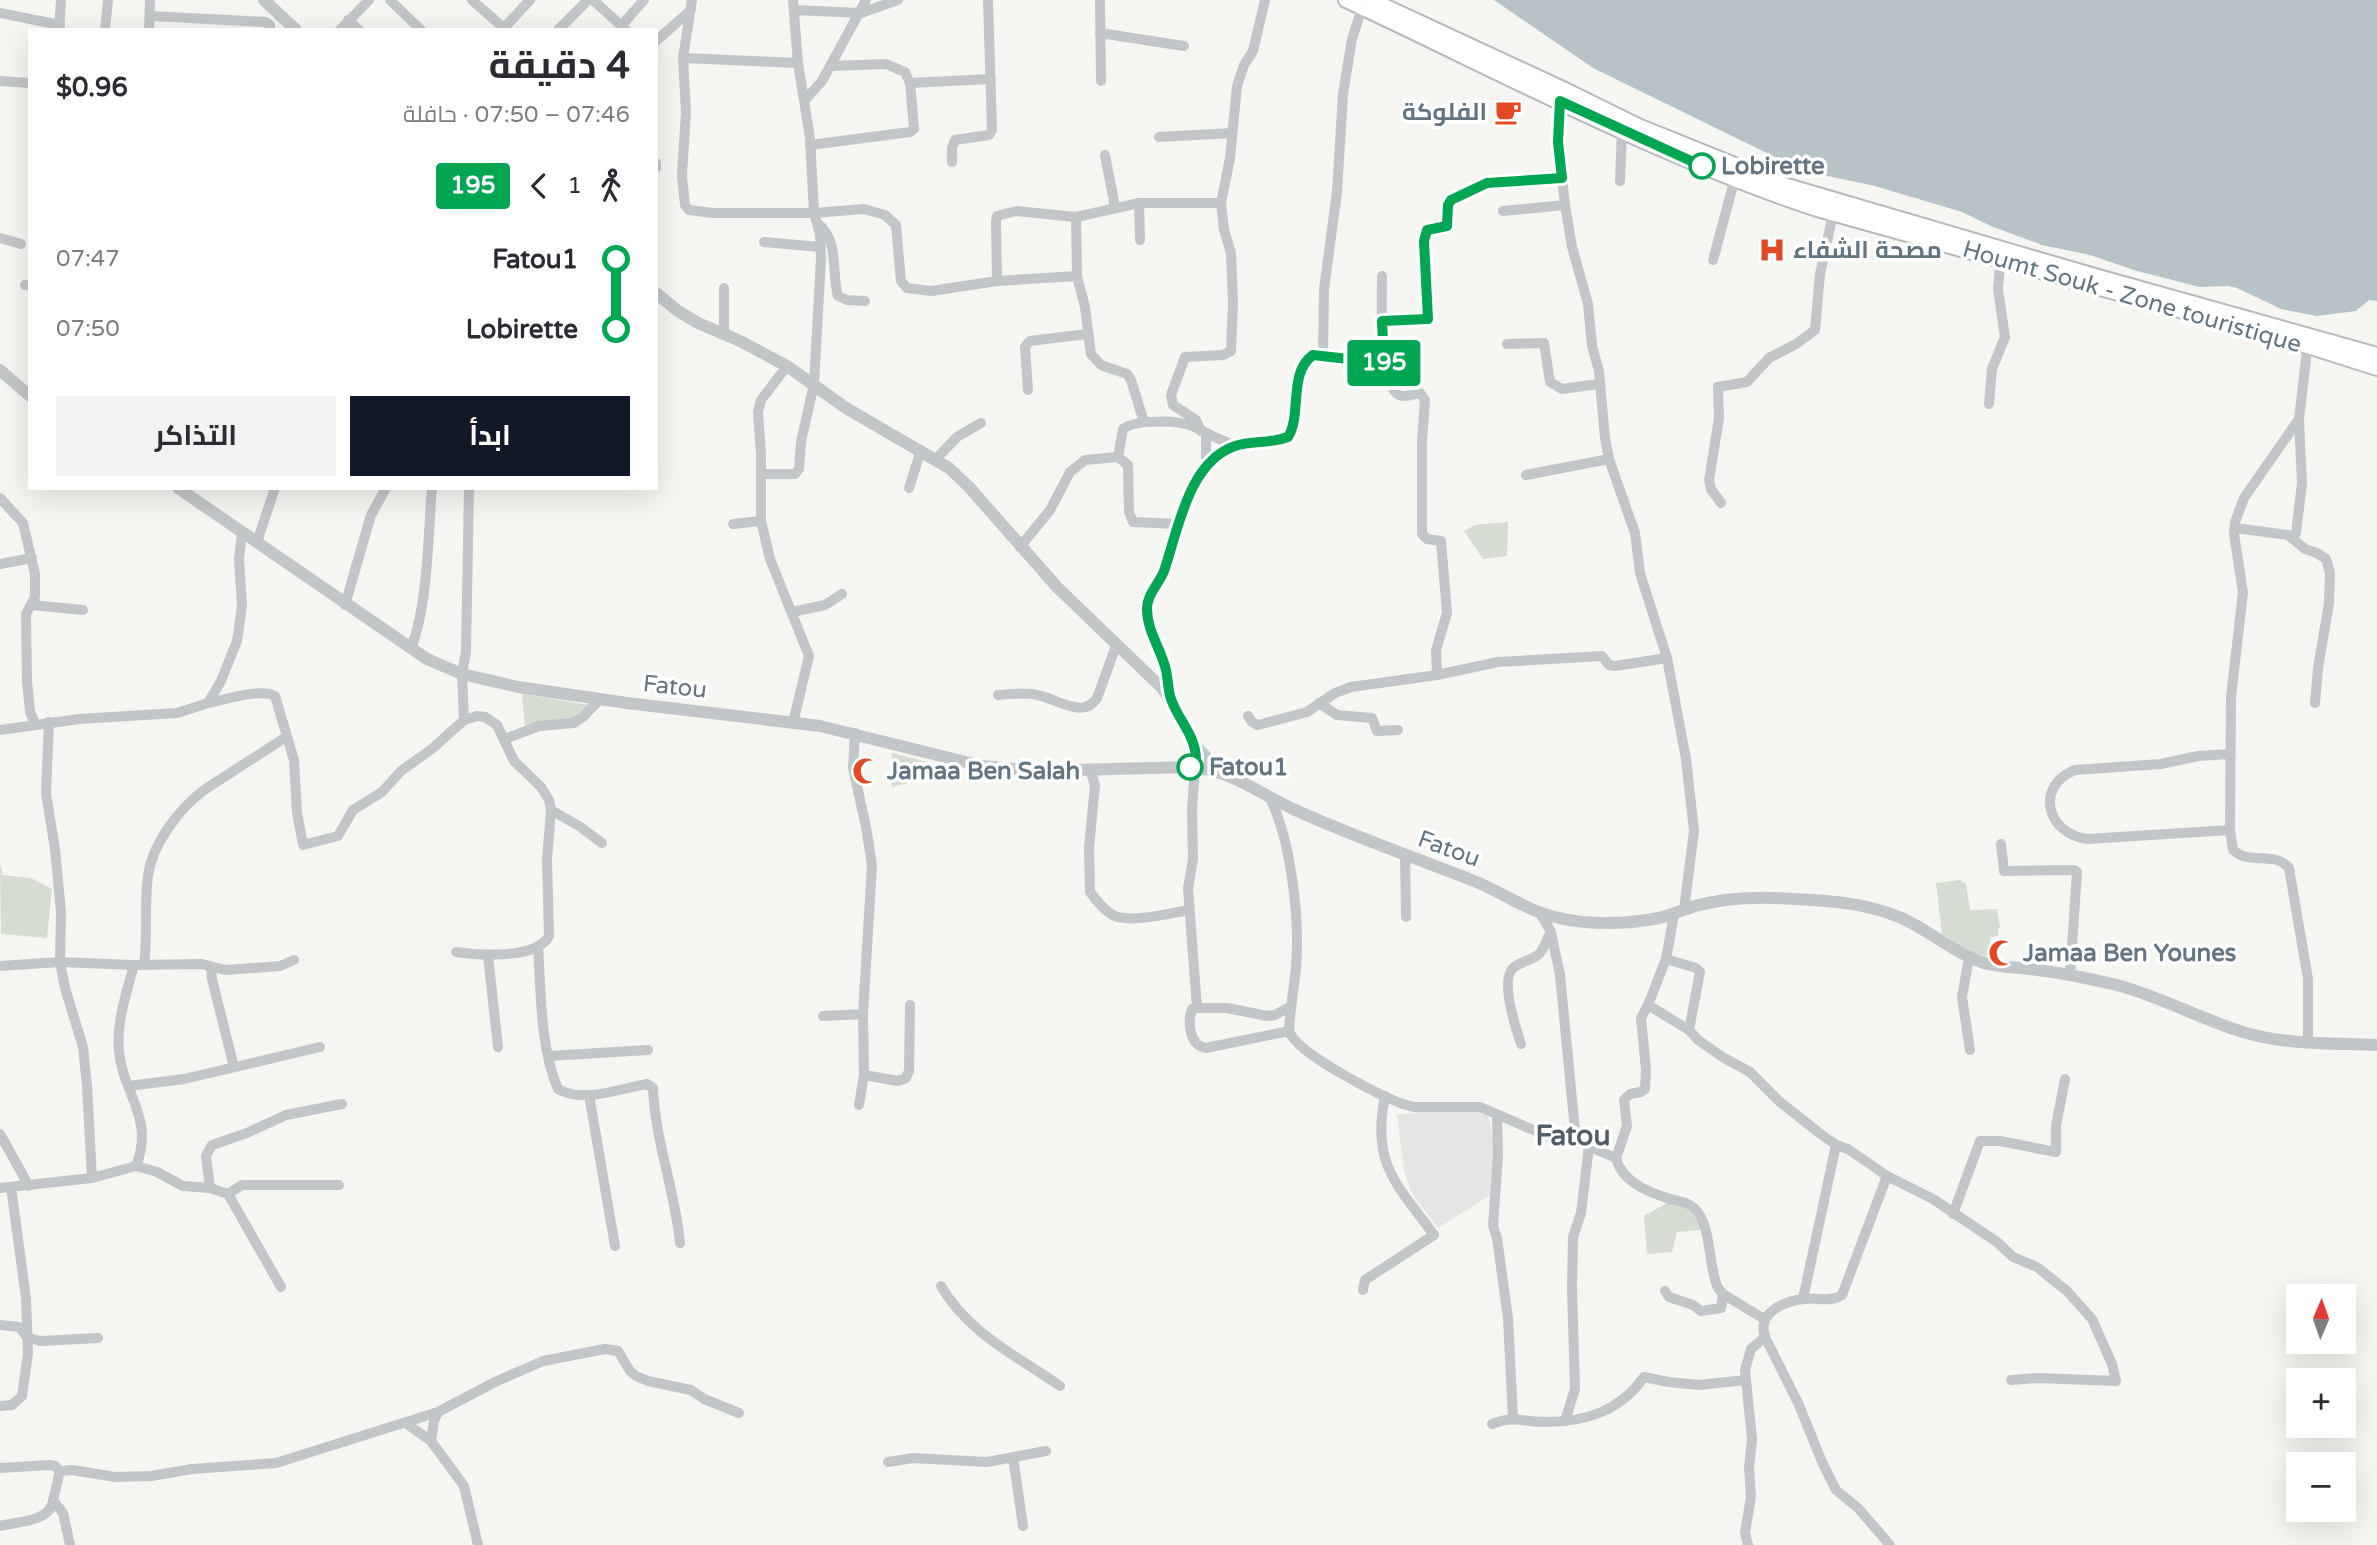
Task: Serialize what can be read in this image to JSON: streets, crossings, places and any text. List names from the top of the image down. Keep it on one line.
{"streets":{"main road":["Houmt Souk - Zone touristique"],"street":["Fatou"]},"districts":["Fatou"],"places":{"cafe":["الفلوكة"],"other":["Lobirette","Fatou1"],"hospital":["مصحة الشفاء"],"mosque":["Jamaa Ben Salah","Jamaa Ben Younes"]},"lines":["bus line 195"],"north":"top","page":{"on_map":"195","heading":["4 دقيقة","07:46 – 07:50 · حافلة","$0.96"],"legs":["1","195"],"list":[{"name":"Fatou1","value":"07:47"},{"name":"Lobirette","value":"07:50"}],"buttons":["ابدأ","التذاكر"],"map_buttons":["+","−"]}}
